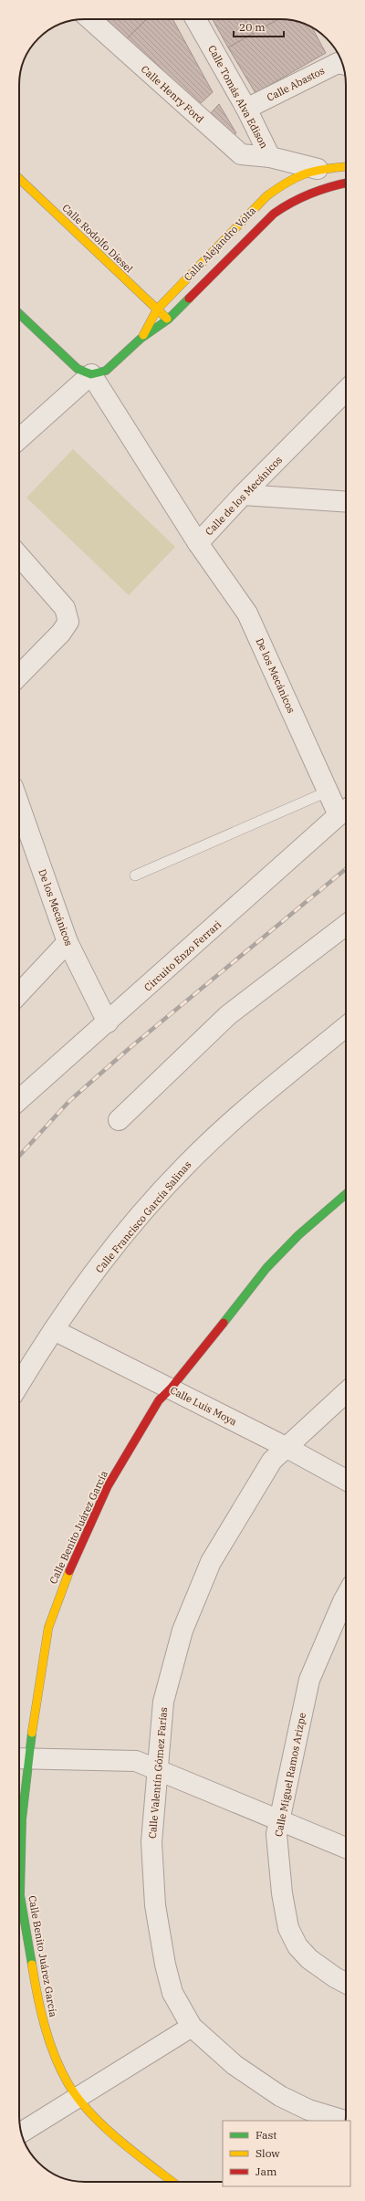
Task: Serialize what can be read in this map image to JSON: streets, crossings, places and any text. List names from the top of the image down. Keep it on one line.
{"streets":{"street":["Calle Abastos","Calle Henry Ford","Calle Tomás Alva Edison","Calle Rodolfo Diesel","Calle Alejandro Volta","Calle de los Mecánicos","De los Mecánicos","Circuito Enzo Ferrari","Calle Francisco García Salinas","Calle Luis Moya","Calle Benito Juárez García","Calle Valentín Gómez Farías","Calle Miguel Ramos Arizpe"]},"crossings":[["Calle Abastos","Calle Tomás Alva Edison"],["Calle Henry Ford","Calle Tomás Alva Edison"],["Calle Tomás Alva Edison","Calle Alejandro Volta"],["Calle Rodolfo Diesel","Calle Alejandro Volta"],["Calle Alejandro Volta","Calle de los Mecánicos"],["Calle de los Mecánicos","De los Mecánicos"],["De los Mecánicos","Circuito Enzo Ferrari"],["Calle Francisco García Salinas","Calle Luis Moya"],["Calle Luis Moya","Calle Benito Juárez García"],["Calle Luis Moya","Calle Valentín Gómez Farías"]],"legend":["Fast","Slow","Jam"],"scale_bar":"20 m"}
